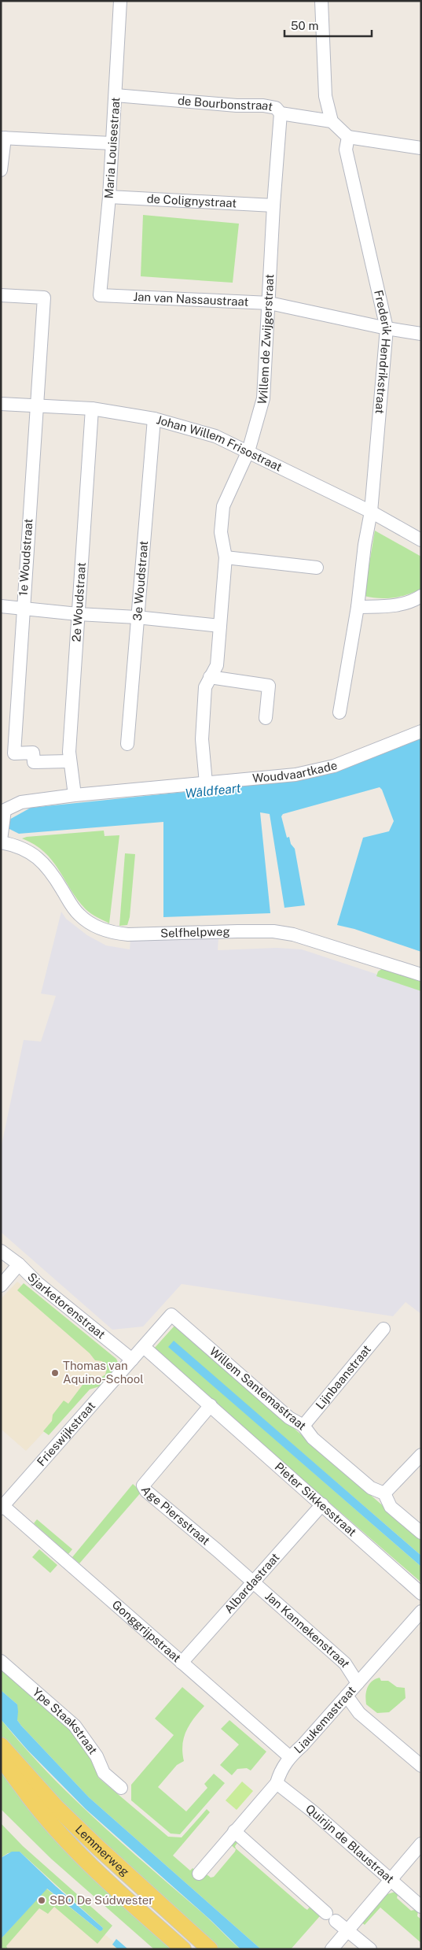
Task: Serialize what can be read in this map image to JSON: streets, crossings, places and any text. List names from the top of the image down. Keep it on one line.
{"streets":{"main road":["Lemmerweg"],"street":["de Bourbonstraat","Maria Louisestraat","de Colignystraat","Jan van Nassaustraat","Willem de Zwijgerstraat","Frederik Hendrikstraat","Johan Willem Frisostraat","1e Woudstraat","3e Woudstraat","2e Woudstraat","Woudvaartkade","Selfhelpweg","Sjarketorenstraat","Lijnbaanstraat","Willem Santemastraat","Frieswijkstraat","Pieter Sikkesstraat","Age Piersstraat","Albardastraat","Gonggrijpstraat","Jan Kannekenstraat","Liaukemastraat","Ype Staakstraat","Quirijn de Blaustraat"]},"crossings":[["de Bourbonstraat","Maria Louisestraat"],["de Bourbonstraat","Willem de Zwijgerstraat"],["Maria Louisestraat","de Colignystraat"],["Maria Louisestraat","Jan van Nassaustraat"],["de Colignystraat","Willem de Zwijgerstraat"],["Jan van Nassaustraat","Willem de Zwijgerstraat"],["Jan van Nassaustraat","Frederik Hendrikstraat"],["Willem de Zwijgerstraat","Johan Willem Frisostraat"],["Willem de Zwijgerstraat","Woudvaartkade"],["Frederik Hendrikstraat","Johan Willem Frisostraat"],["Johan Willem Frisostraat","1e Woudstraat"],["Johan Willem Frisostraat","3e Woudstraat"],["Johan Willem Frisostraat","2e Woudstraat"],["1e Woudstraat","2e Woudstraat"],["2e Woudstraat","Woudvaartkade"],["Sjarketorenstraat","Willem Santemastraat"],["Sjarketorenstraat","Frieswijkstraat"],["Lijnbaanstraat","Willem Santemastraat"],["Willem Santemastraat","Frieswijkstraat"],["Willem Santemastraat","Pieter Sikkesstraat"],["Frieswijkstraat","Gonggrijpstraat"],["Pieter Sikkesstraat","Age Piersstraat"],["Pieter Sikkesstraat","Albardastraat"],["Age Piersstraat","Albardastraat"],["Age Piersstraat","Jan Kannekenstraat"],["Albardastraat","Gonggrijpstraat"],["Albardastraat","Jan Kannekenstraat"],["Gonggrijpstraat","Liaukemastraat"],["Jan Kannekenstraat","Liaukemastraat"],["Liaukemastraat","Quirijn de Blaustraat"]],"water":["Wâldfeart"],"places":["Thomas van Aquino-School","SBO De Súdwester"],"scale_bar":"50 m"}
